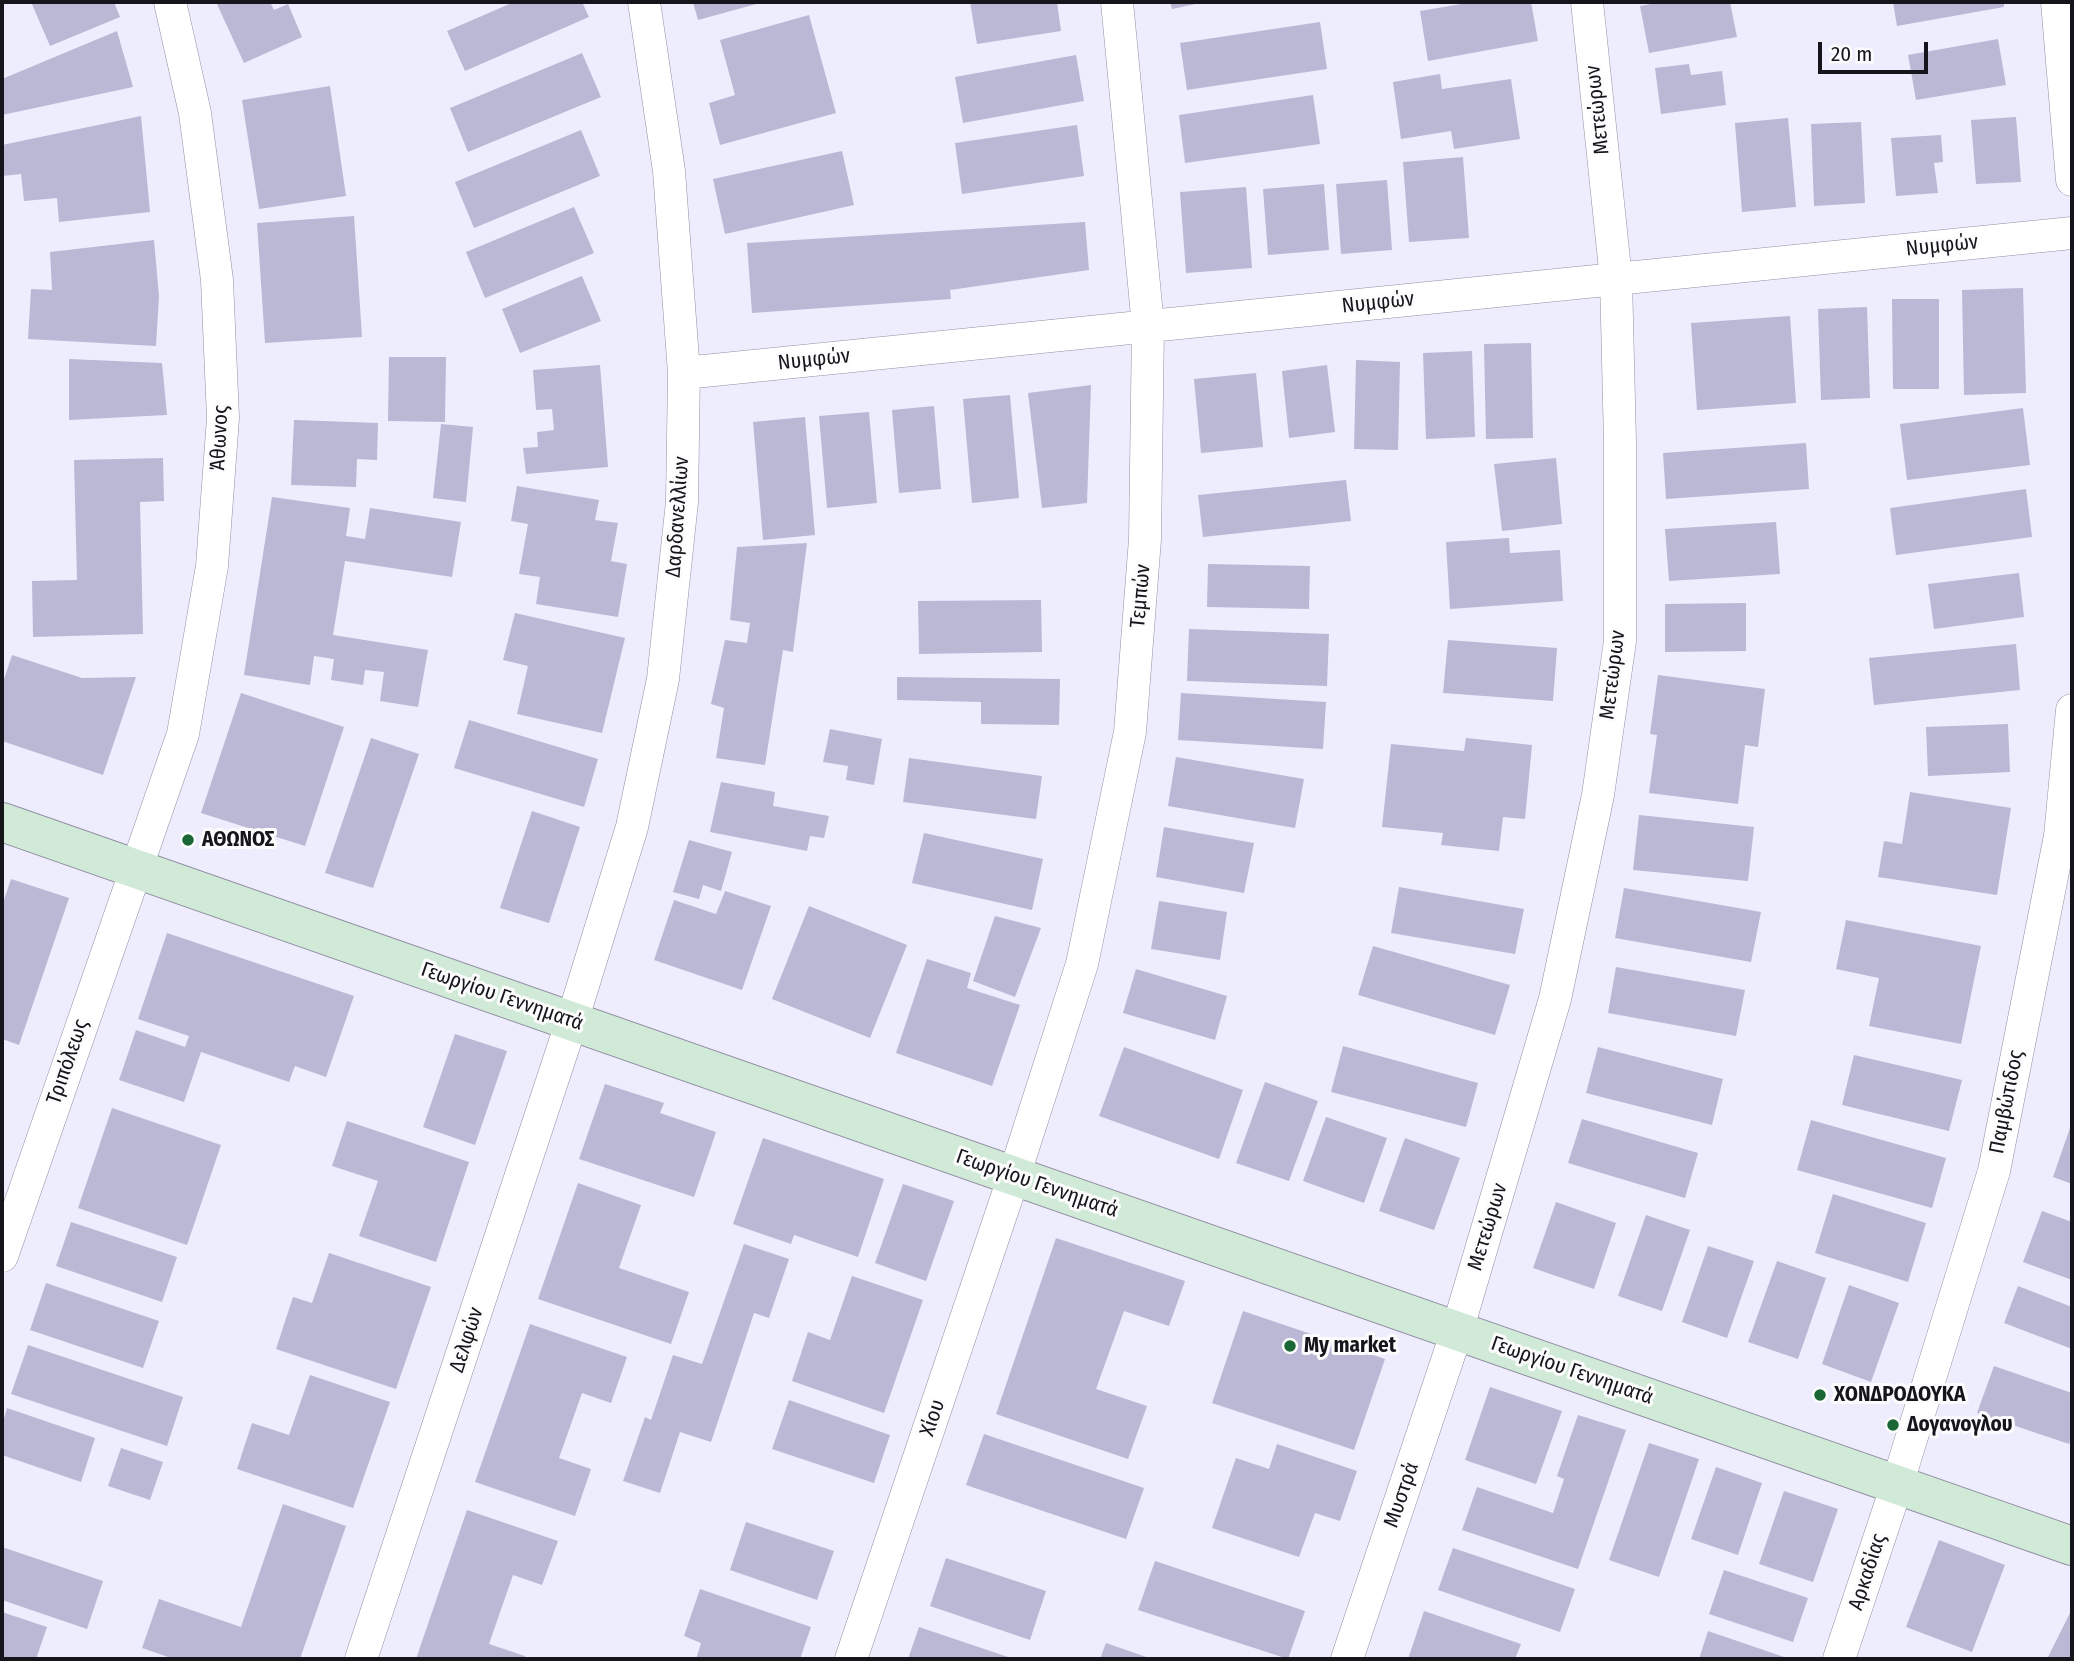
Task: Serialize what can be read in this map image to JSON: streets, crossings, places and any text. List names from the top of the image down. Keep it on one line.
{"streets":{"street":["Μετεώρων","Νυμφών","Άθωνος","Δαρδανελλίων","Τεμπών","Γεωργίου Γεννηματά","Τριπόλεως","Παμβώτιδος","Δελφών","Χίου","Μυστρά","Αρκαδίας"]},"crossings":[["Μετεώρων","Νυμφών"],["Μετεώρων","Γεωργίου Γεννηματά"],["Μετεώρων","Μυστρά"],["Νυμφών","Δαρδανελλίων"],["Νυμφών","Τεμπών"],["Άθωνος","Γεωργίου Γεννηματά"],["Άθωνος","Τριπόλεως"],["Δαρδανελλίων","Γεωργίου Γεννηματά"],["Δαρδανελλίων","Δελφών"],["Τεμπών","Γεωργίου Γεννηματά"],["Τεμπών","Χίου"],["Γεωργίου Γεννηματά","Τριπόλεως"],["Γεωργίου Γεννηματά","Παμβώτιδος"],["Γεωργίου Γεννηματά","Δελφών"],["Γεωργίου Γεννηματά","Χίου"],["Γεωργίου Γεννηματά","Μυστρά"],["Γεωργίου Γεννηματά","Αρκαδίας"],["Παμβώτιδος","Αρκαδίας"]],"places":["ΑΘΩΝΟΣ","My market","ΧΟΝΔΡΟΔΟΥΚΑ","Δογανογλου"],"scale_bar":"20 m"}
